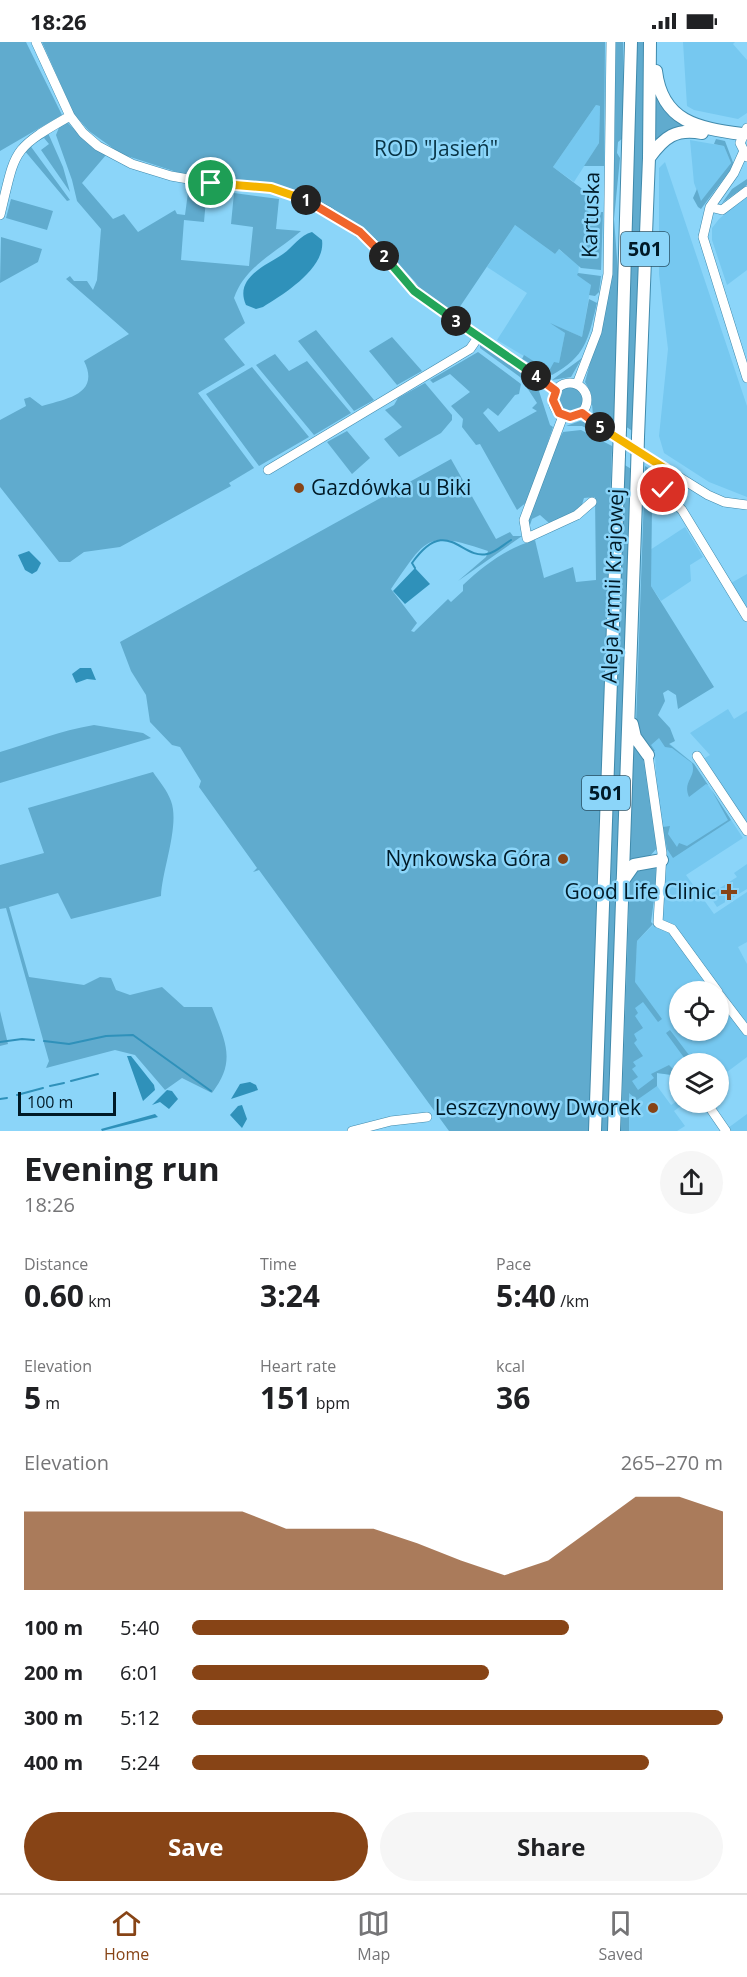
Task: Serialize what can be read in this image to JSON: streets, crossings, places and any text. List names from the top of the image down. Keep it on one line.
{"streets":{"main road":["501","Aleja Armii Krajowej"],"street":["Kartuska"]},"parks":["ROD \"Jasień\""],"places":{"other":["Gazdówka u Biki","Nynkowska Góra","Leszczynowy Dworek"],"health":["Good Life Clinic"]},"scale_bar":"100 m","page":{"status":"18:26","pins":["1","2","3","4","5"],"scale":"100 m","heading":["Evening run","18:26"],"stats":[["Distance","0.60 km"],["Time","3:24"],["Pace","5:40 /km"],["Elevation","5 m"],["Heart rate","151 bpm"],["kcal","36"]],"chart":["Elevation","265–270 m"],"list":[{"name":"100 m","note":"5:40"},{"name":"200 m","note":"6:01"},{"name":"300 m","note":"5:12"},{"name":"400 m","note":"5:24"}],"buttons":["Save","Share"],"tabs":["Home","Map","Saved"]}}
